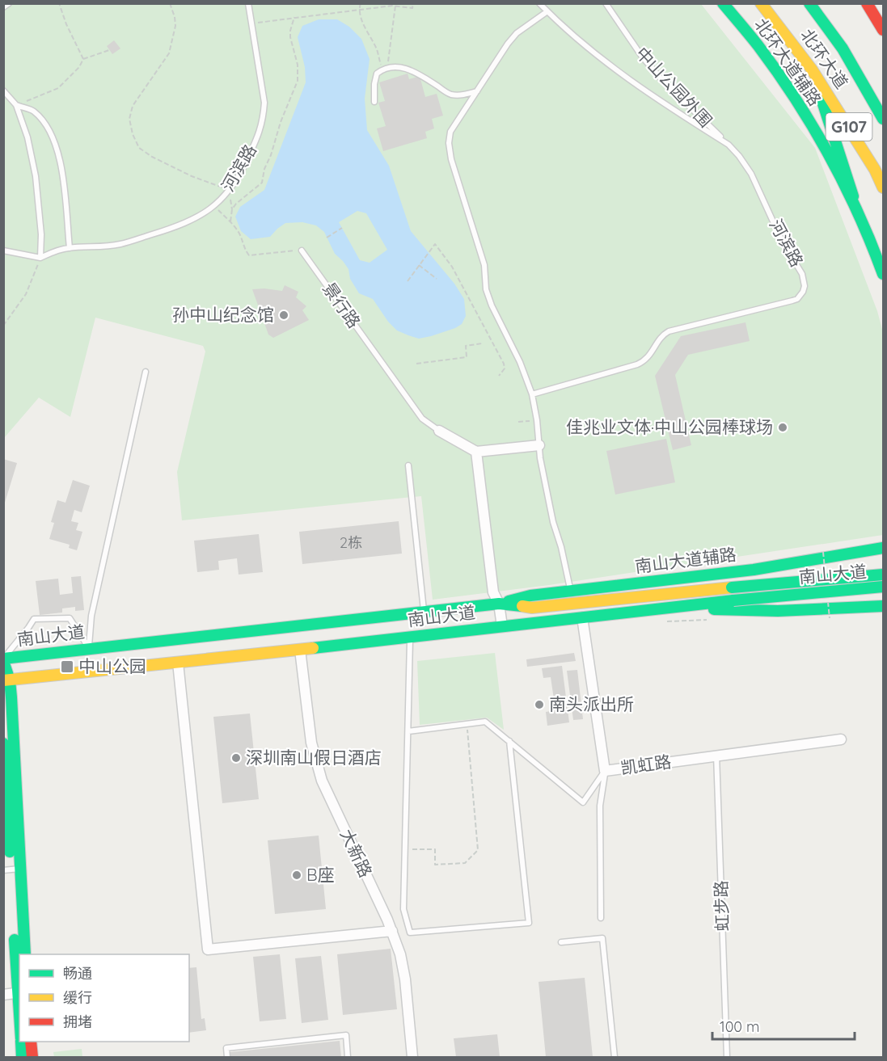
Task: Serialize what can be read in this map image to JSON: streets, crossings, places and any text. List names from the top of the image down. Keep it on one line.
{"streets":{"main road":["北环大道","北环大道辅路","G107","南山大道辅路","南山大道"],"street":["凯虹路","大新路"],"lane":["中山公园外围","河滨路","景行路","虹步路"]},"crossings":[["中山公园外围","河滨路"],["南山大道辅路","南山大道"],["南山大道","凯虹路"],["南山大道","大新路"],["凯虹路","虹步路"]],"places":{"other":["孙中山纪念馆","佳兆业文体·中山公园棒球场","南头派出所","深圳南山假日酒店","B座"],"transit":["中山公园"]},"house_numbers":["2栋"],"legend":["畅通","缓行","拥堵"],"scale_bar":"100 m"}
